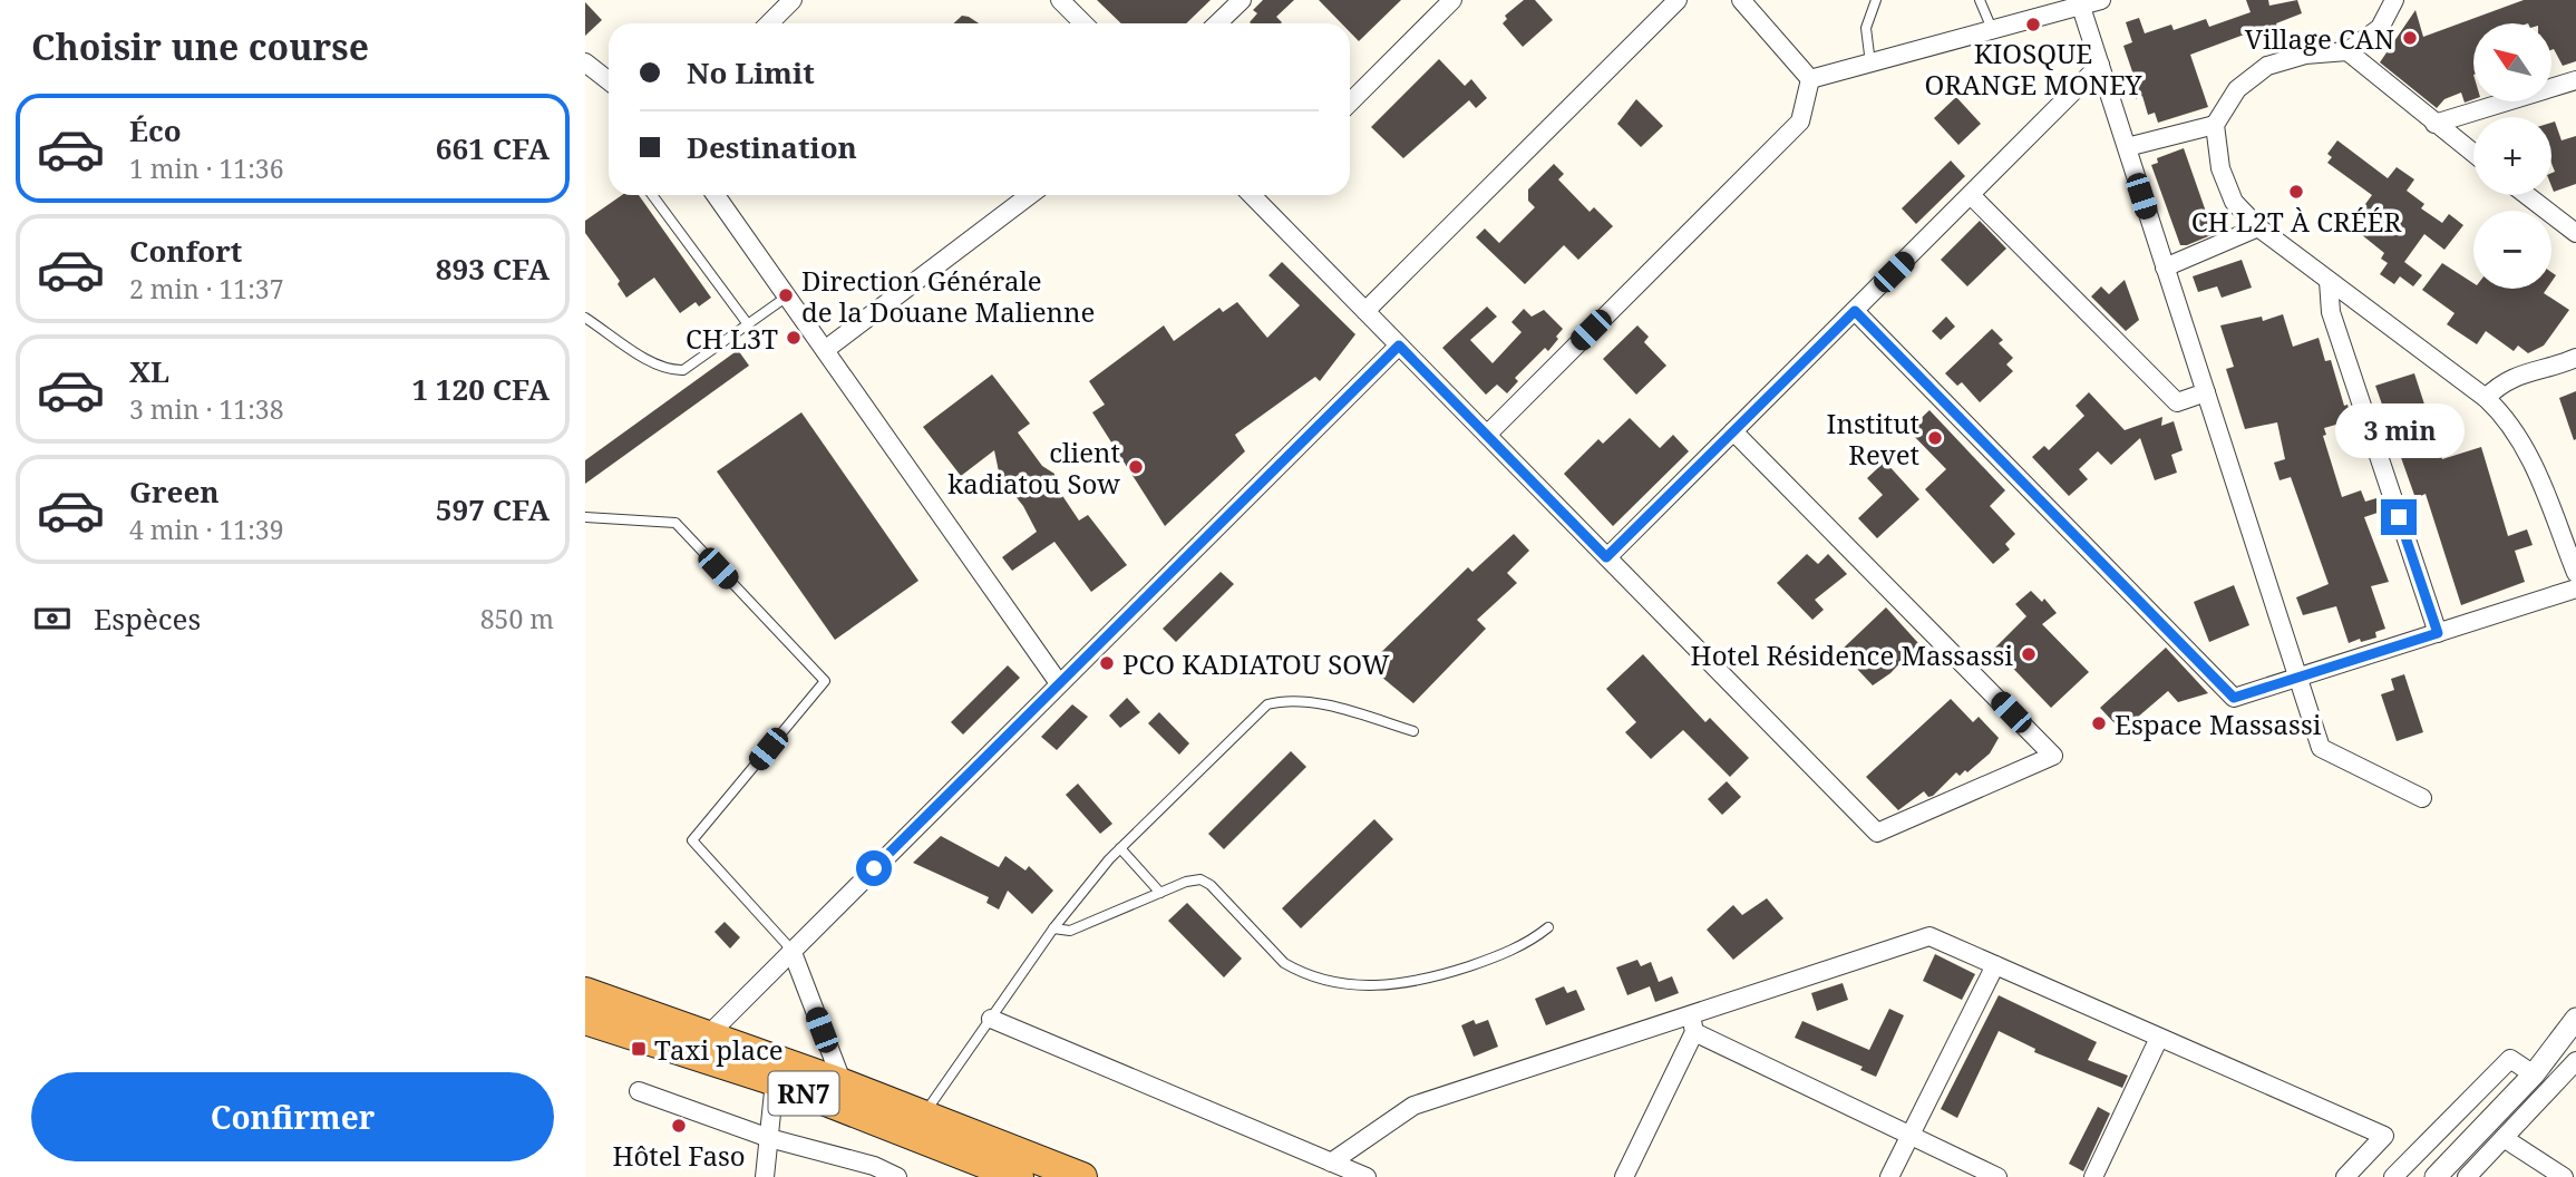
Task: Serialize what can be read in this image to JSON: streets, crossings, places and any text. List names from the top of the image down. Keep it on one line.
{"streets":{"highway":["RN7"]},"places":{"other":["KIOSQUE ORANGE MONEY","Village CAN","CH L2T À CRÉÉR","Direction Générale de la Douane Malienne","CH L3T","Institut Revet","client kadiatou Sow","Hotel Résidence Massassi","PCO KADIATOU SOW","Espace Massassi","Hôtel Faso"],"transit":["Taxi place"]},"north":"top left","page":{"heading":"Choisir une course","map_buttons":["+","−"],"banner":["No Limit","Destination"],"list":[{"name":"Éco","note":"1 min · 11:36","value":"661 CFA"},{"name":"Confort","note":"2 min · 11:37","value":"893 CFA"},{"name":"XL","note":"3 min · 11:38","value":"1 120 CFA"},{"name":"Green","note":"4 min · 11:39","value":"597 CFA"}],"bubble":"3 min","pay":["Espèces","850 m"],"buttons":"Confirmer"}}
